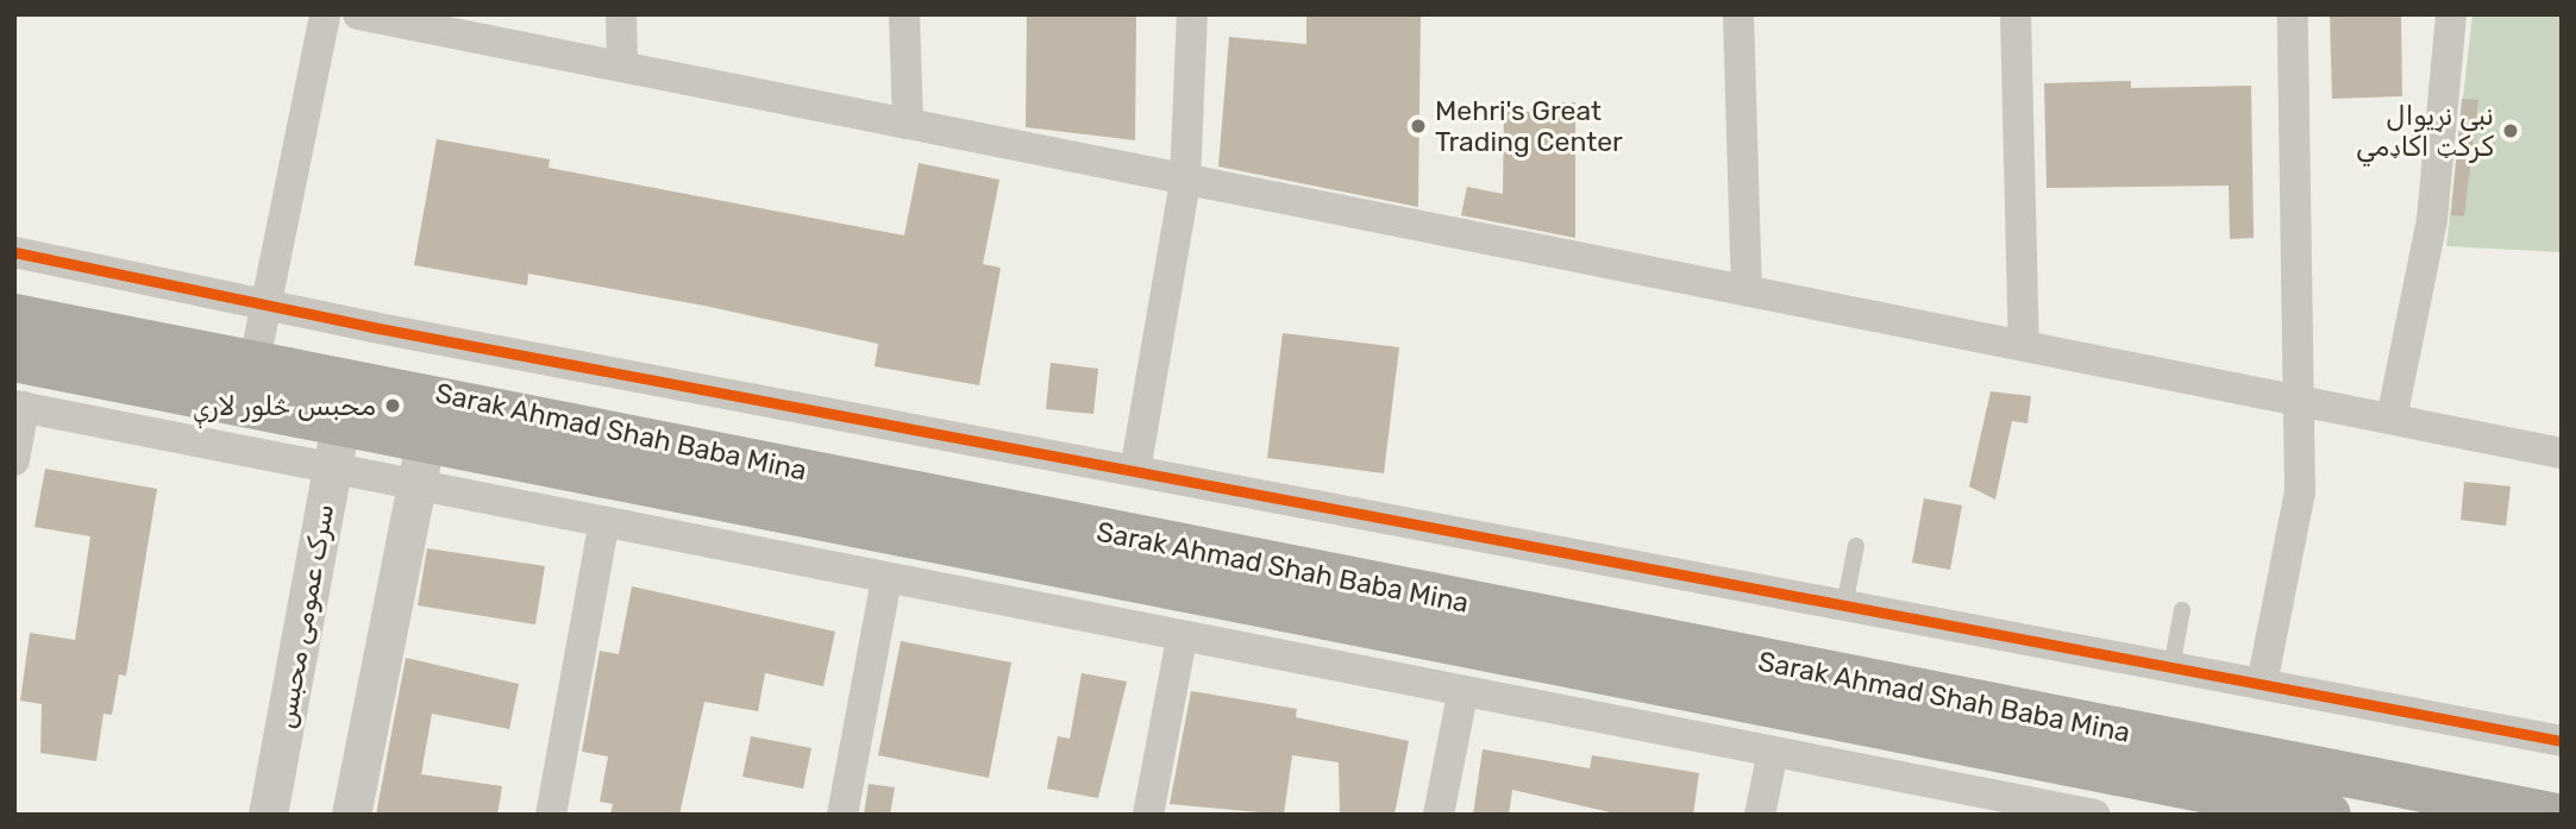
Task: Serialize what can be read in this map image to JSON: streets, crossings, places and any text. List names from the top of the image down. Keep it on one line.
{"streets":{"highway":["Sarak Ahmad Shah Baba Mina"],"street":["سرک عمومی محبس"]},"places":["Mehri's Great Trading Center","نبی نړیوال کرکټ اکاډمي","محبس څلور لارې"]}
